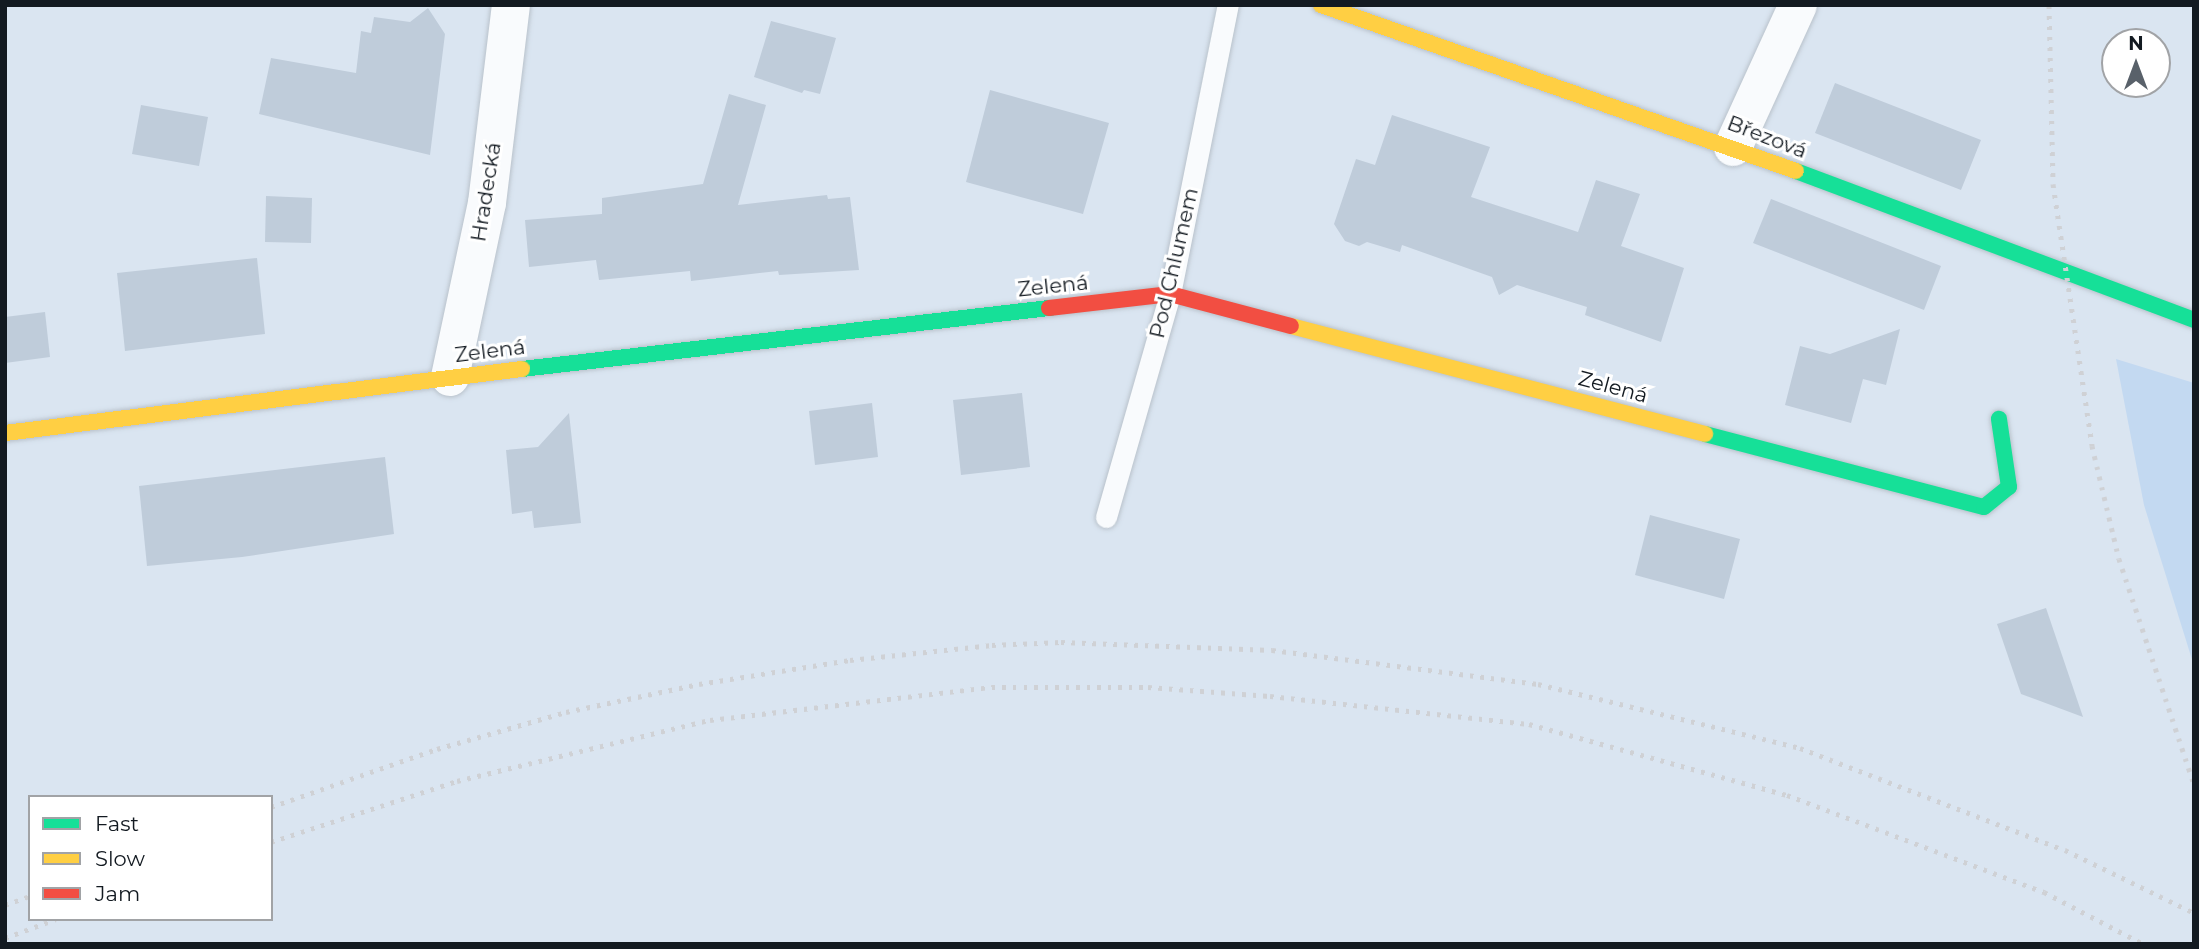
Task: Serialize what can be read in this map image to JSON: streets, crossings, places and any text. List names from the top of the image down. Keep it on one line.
{"streets":{"street":["Březová","Hradecká","Zelená"],"lane":["Pod Chlumem"]},"crossings":[["Hradecká","Zelená"],["Pod Chlumem","Zelená"]],"legend":["Fast","Slow","Jam"],"north":"top"}
